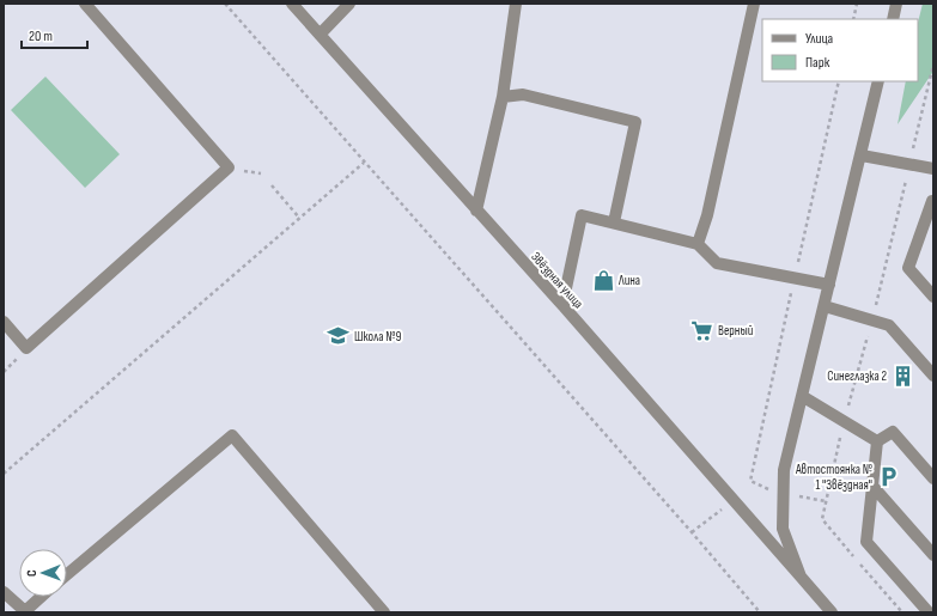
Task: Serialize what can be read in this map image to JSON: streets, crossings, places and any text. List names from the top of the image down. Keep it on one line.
{"streets":{"street":["Звёздная улица"]},"places":{"shop":["Лина"],"supermarket":["Верный"],"school or university":["Школа №9"],"building":["Синеглазка 2"],"parking":["Автостоянка № 1 \"Звёздная\""]},"legend":["Улица","Парк"],"scale_bar":"20 m","north":"left"}
